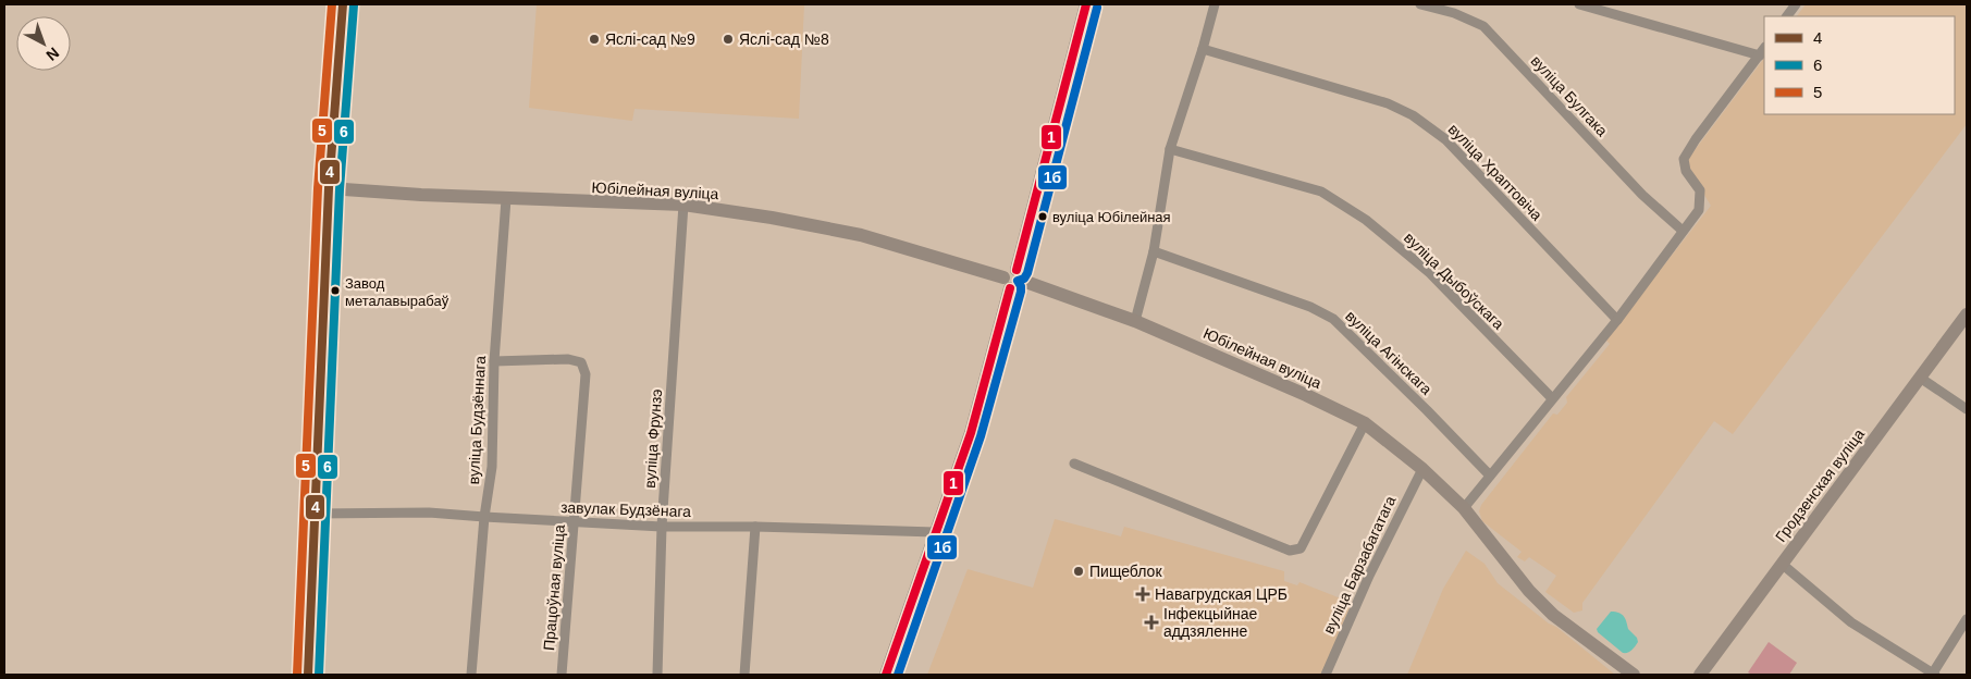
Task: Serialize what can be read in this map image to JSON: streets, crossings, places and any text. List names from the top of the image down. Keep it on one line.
{"streets":{"street":["вуліца Булгака","вуліца Храптовіча","Юбілейная вуліца","вуліца Дыбоўскага","вуліца Агінскага","вуліца Будзённага","вуліца Фрунзэ","Гродзенская вуліца","завулак Будзёнага","вуліца Барзабагатага","Працоўная вуліца"]},"crossings":[["Юбілейная вуліца","вуліца Будзённага"],["Юбілейная вуліца","вуліца Фрунзэ"],["Юбілейная вуліца","вуліца Барзабагатага"],["вуліца Будзённага","завулак Будзёнага"],["вуліца Будзённага","Працоўная вуліца"],["вуліца Фрунзэ","завулак Будзёнага"],["завулак Будзёнага","Працоўная вуліца"]],"places":{"other":["Яслі-сад №9","Яслі-сад №8","вуліца Юбілейная","Завод металавырабаў","Пищеблок"],"health":["Навагрудская ЦРБ","Інфекцыйнае аддзяленне"]},"lines":["transit line 4","transit line 5","transit line 1","transit line 6","transit line 1б"],"legend":["4","6","5"],"north":"bottom right"}
